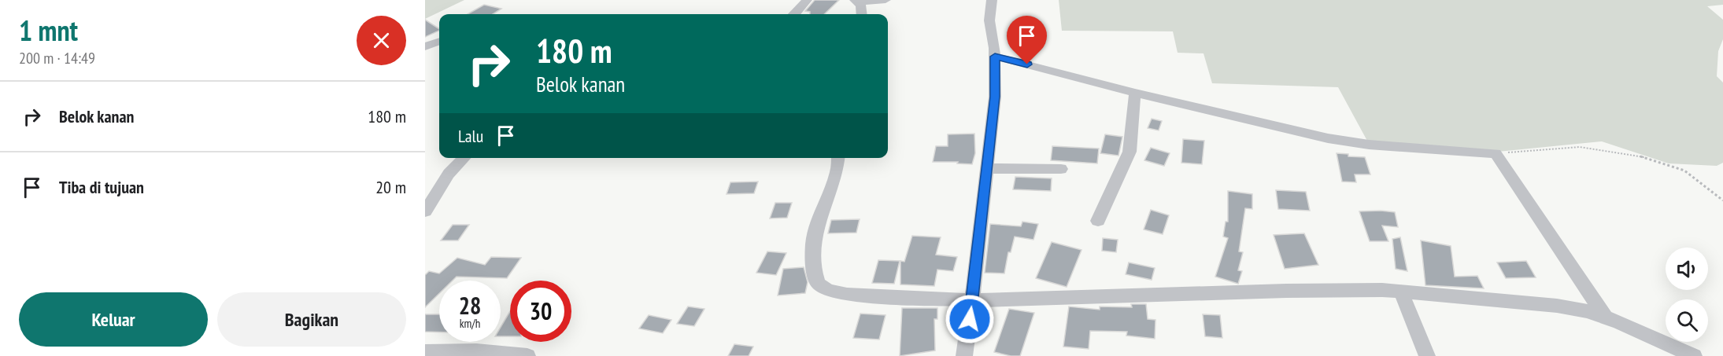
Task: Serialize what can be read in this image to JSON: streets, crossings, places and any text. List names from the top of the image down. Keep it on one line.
{"page":{"heading":["1 mnt","200 m · 14:49"],"turn":["180 m","Belok kanan"],"list":[{"name":"Belok kanan","value":"180 m"},{"name":"Tiba di tujuan","value":"20 m"}],"then":"Lalu","speed":"28 km/h","limit":"30","buttons":["Keluar","Bagikan"]}}
